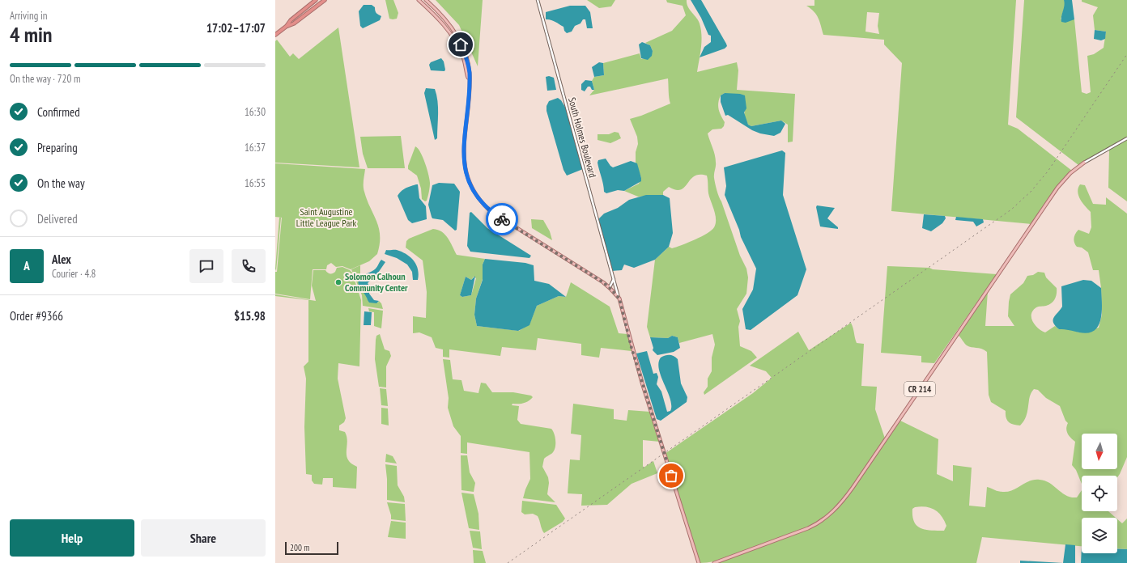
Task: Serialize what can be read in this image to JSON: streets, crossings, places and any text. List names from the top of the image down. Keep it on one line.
{"streets":{"main road":["South Holmes Boulevard","CR 214"]},"parks":["Saint Augustine Little League Park"],"places":["Solomon Calhoun Community Center"],"scale_bar":"200 m","north":"bottom","page":{"heading":["4 min","Arriving in","17:02–17:07"],"panel":["Alex","Courier · 4.8","Order #9366","$15.98"],"bar":"On the way · 720 m","list":[["Confirmed","16:30"],["Preparing","16:37"],["On the way","16:55"],"Delivered"],"round":"A","buttons":["Help","Share"],"scale":"200 m"}}
